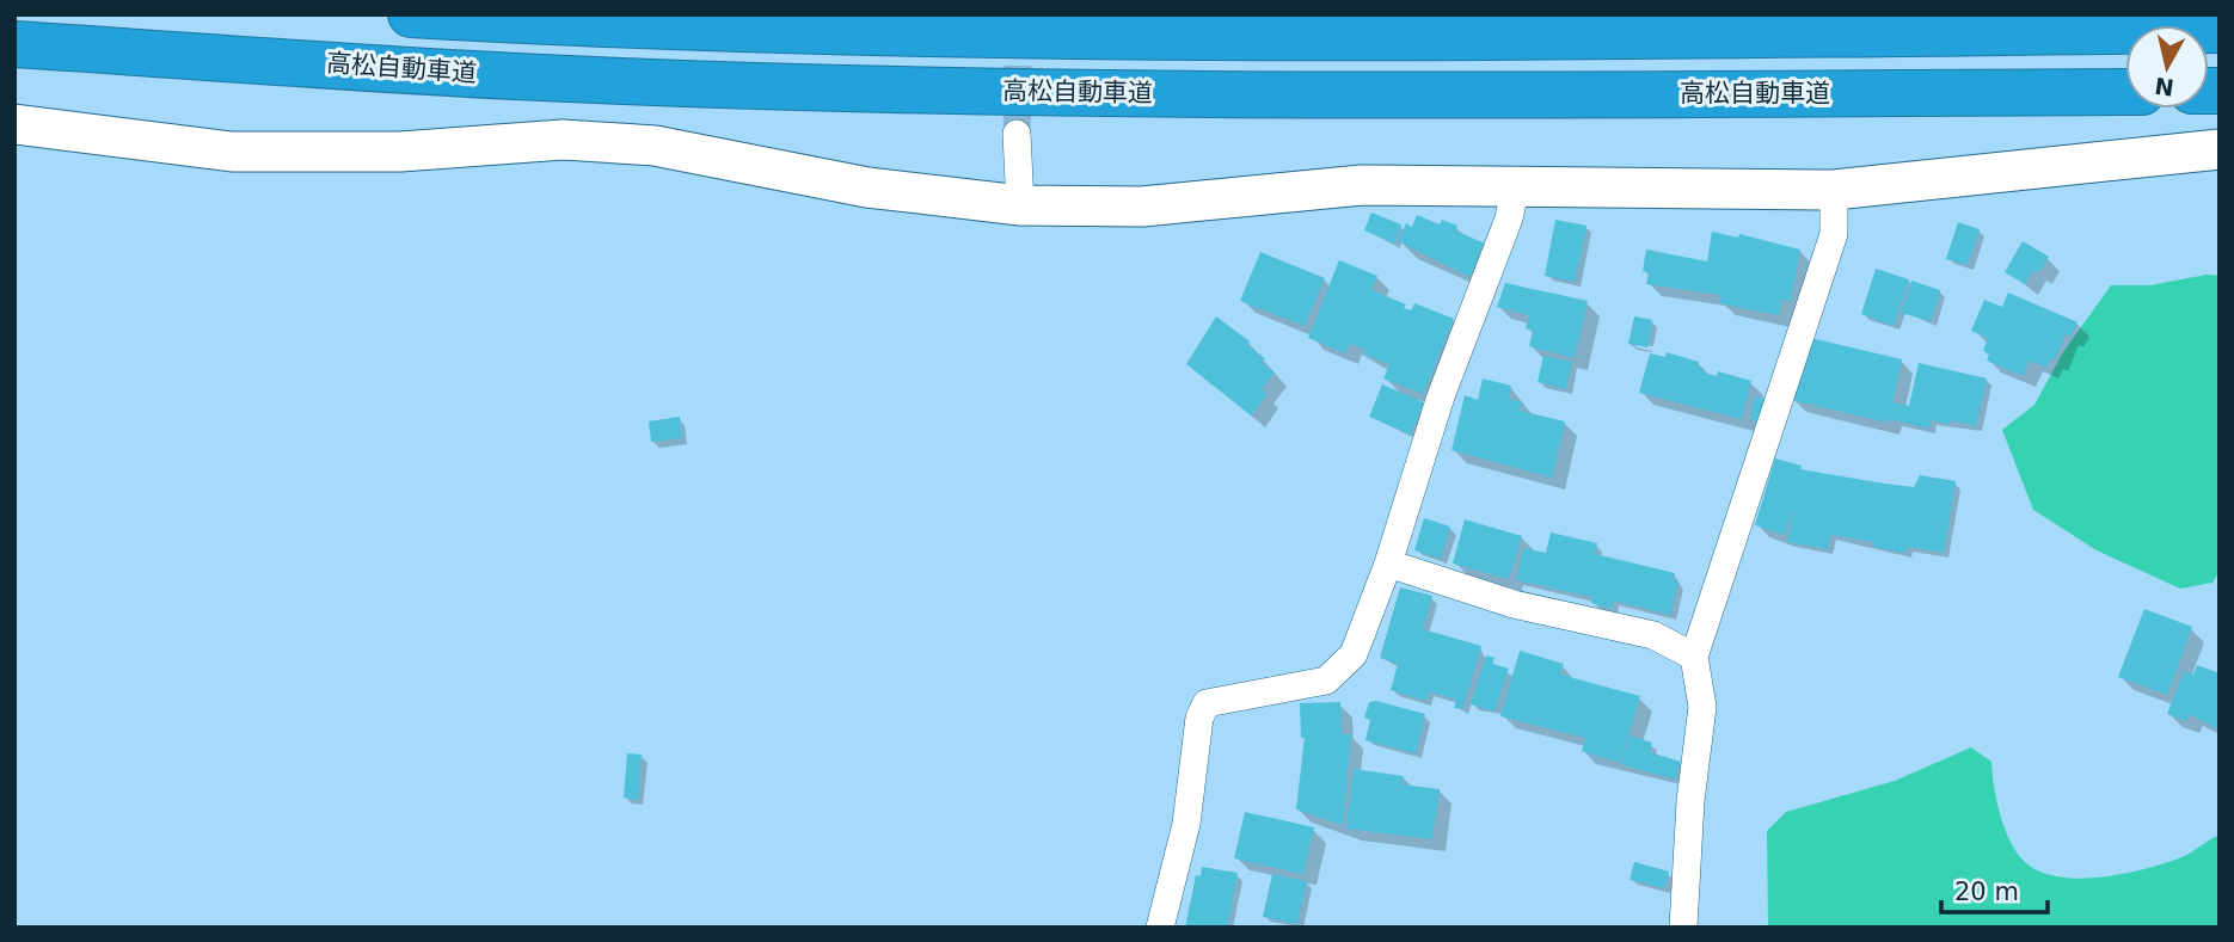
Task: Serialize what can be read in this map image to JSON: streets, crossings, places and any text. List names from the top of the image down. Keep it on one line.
{"streets":{"highway":["高松自動車道"]},"scale_bar":"20 m","north":"bottom"}
